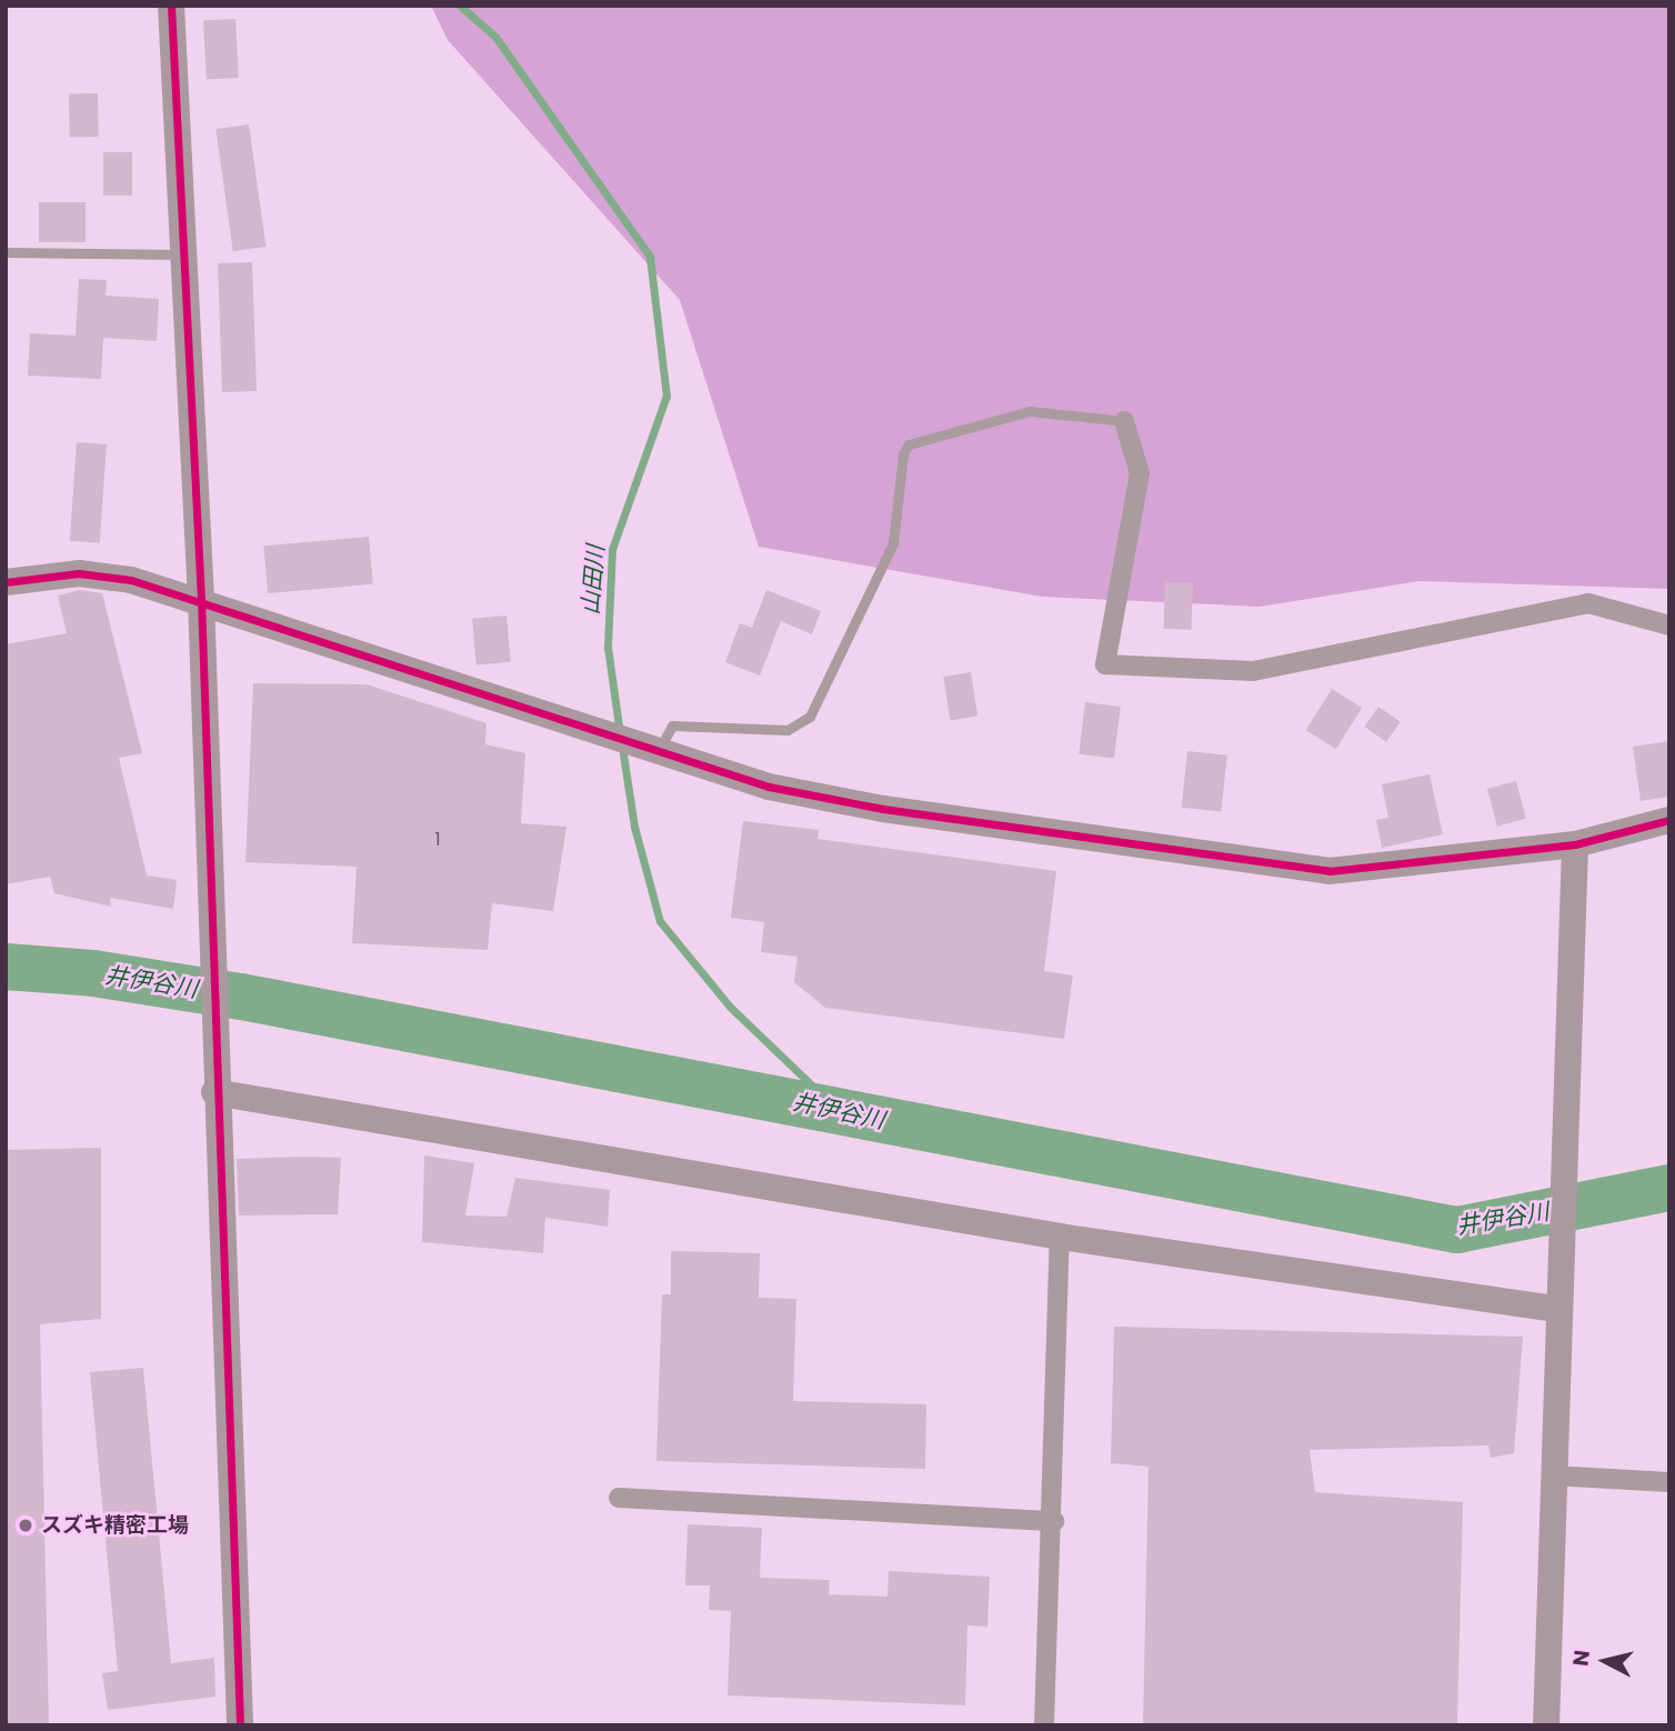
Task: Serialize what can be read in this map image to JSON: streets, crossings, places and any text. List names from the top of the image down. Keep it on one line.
{"water":["山田川","井伊谷川"],"places":["スズキ精密工場"],"house_numbers":["1"],"north":"left"}
